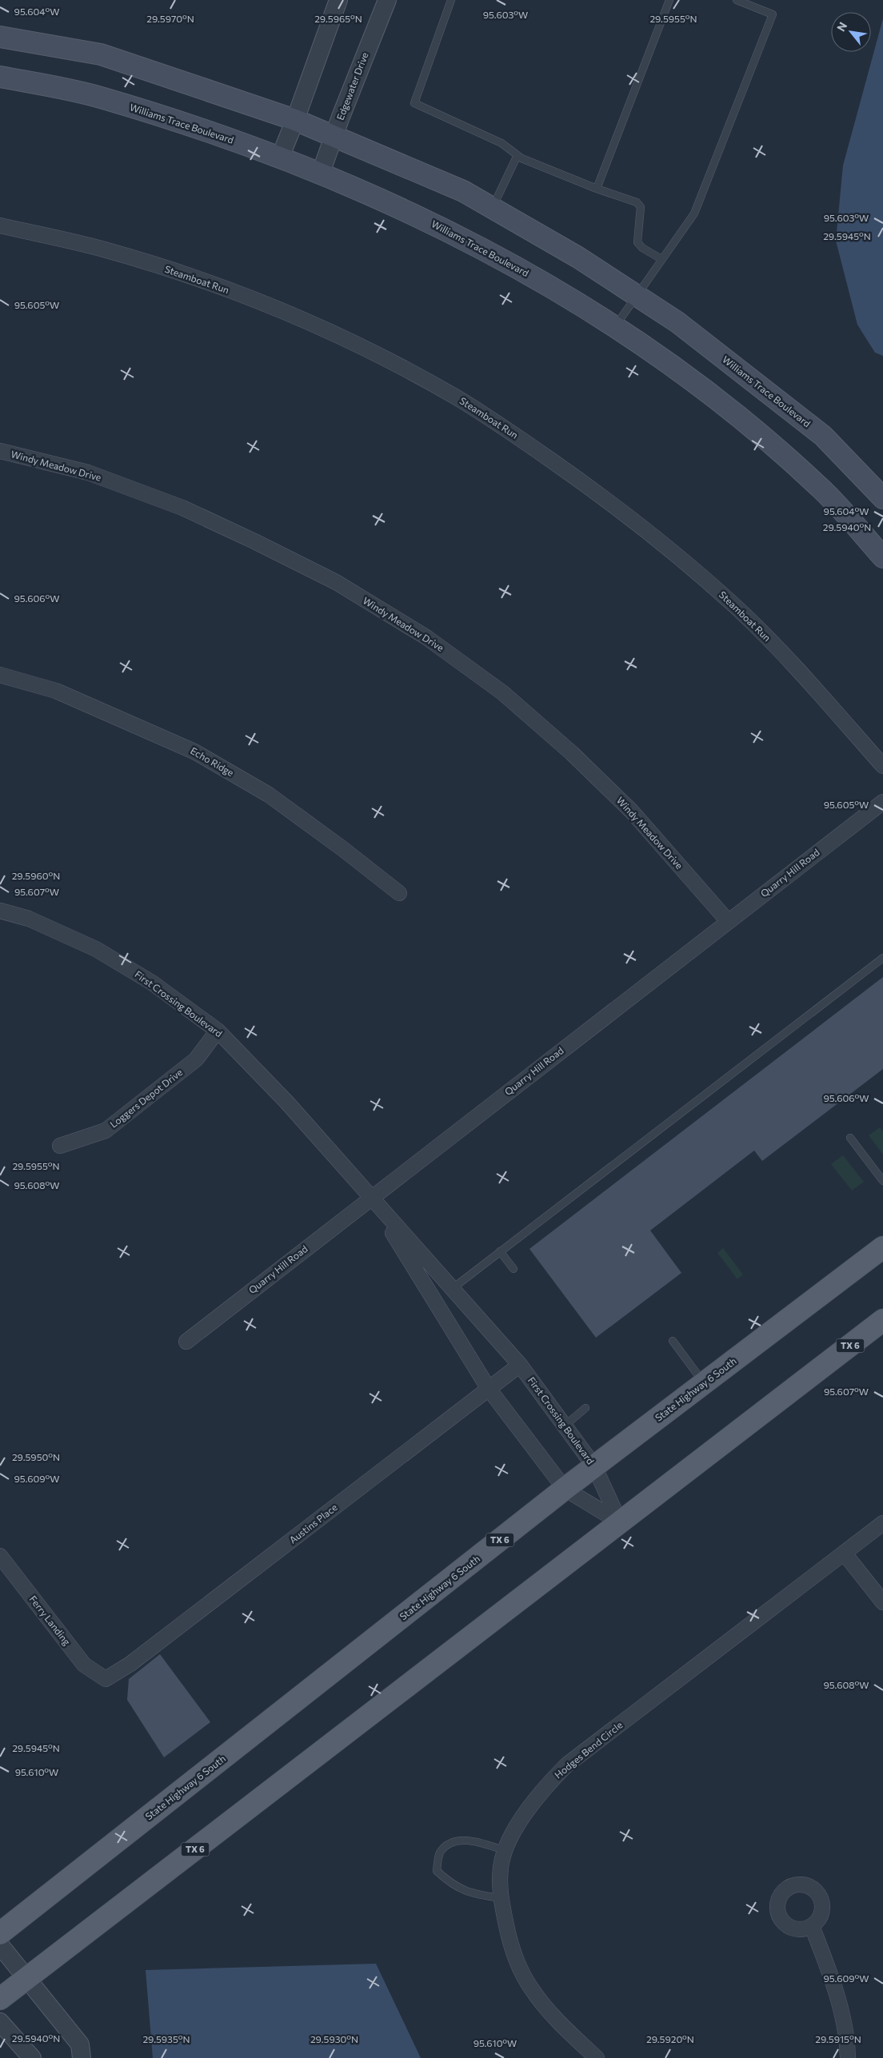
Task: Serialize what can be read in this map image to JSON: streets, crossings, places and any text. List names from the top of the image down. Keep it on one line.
{"streets":{"main road":["Williams Trace Boulevard","TX 6","State Highway 6 South"],"street":["Edgewater Drive","Steamboat Run","Windy Meadow Drive","Echo Ridge","Quarry Hill Road","First Crossing Boulevard","Loggers Depot Drive","Austins Place","Ferry Landing","Hodges Bend Circle"]},"crossings":[["Edgewater Drive","Williams Trace Boulevard"],["Windy Meadow Drive","Quarry Hill Road"],["Quarry Hill Road","First Crossing Boulevard"],["First Crossing Boulevard","Loggers Depot Drive"],["First Crossing Boulevard","TX 6"],["First Crossing Boulevard","State Highway 6 South"],["First Crossing Boulevard","Austins Place"],["Austins Place","Ferry Landing"]],"north":"top left","coordinates":["95.604°W","95.603°W","29.5970°N","29.5965°N","29.5955°N","29.5945°N","95.605°W","29.5940°N","95.606°W","29.5960°N","95.607°W","95.608°W","29.5950°N","95.609°W","95.610°W","29.5935°N","29.5930°N","29.5920°N","29.5915°N"]}
